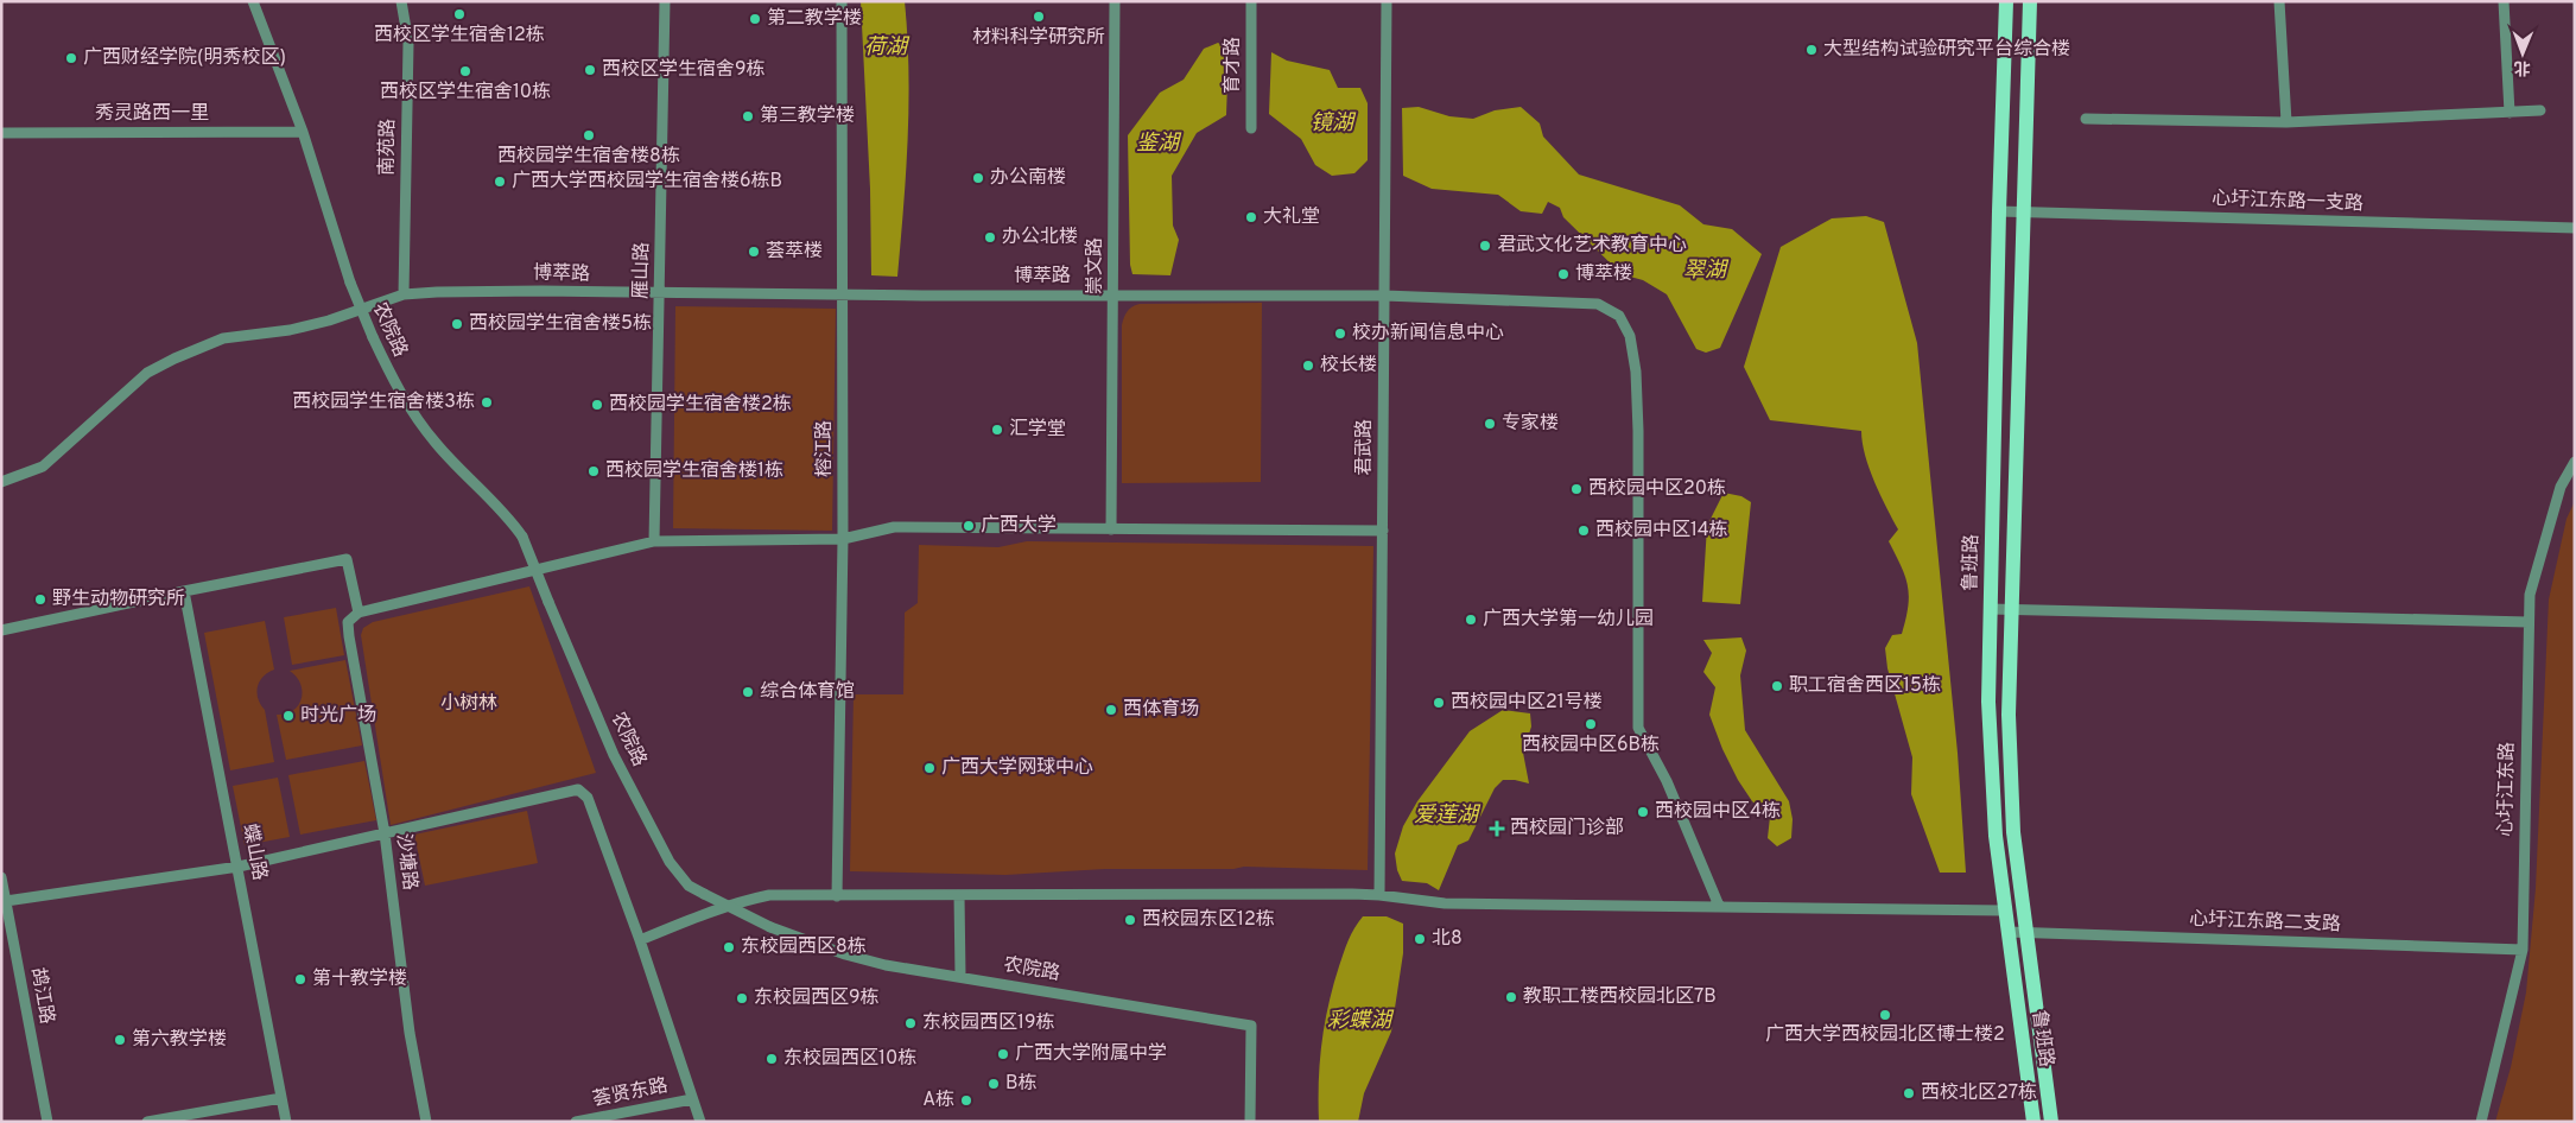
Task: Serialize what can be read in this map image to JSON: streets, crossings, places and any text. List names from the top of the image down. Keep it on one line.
{"streets":{"main road":["鲁班路"],"street":["育才路","秀灵路西一里","南苑路","心圩江东路一支路","崇文路","雁山路","博萃路","农院路","君武路","榕江路","心圩江东路","蝶山路","沙塘路","心圩江东路二支路","鸪江路","荟贤东路"]},"crossings":[["秀灵路西一里","农院路"],["南苑路","博萃路"],["心圩江东路一支路","鲁班路"],["崇文路","博萃路"],["雁山路","博萃路"],["博萃路","君武路"],["博萃路","榕江路"],["鲁班路","心圩江东路二支路"],["心圩江东路","心圩江东路二支路"]],"water":["荷湖","镜湖","鉴湖","翠湖","爱莲湖","彩蝶湖"],"parks":["小树林"],"places":{"other":["西校区学生宿舍12栋","材料科学研究所","第二教学楼","大型结构试验研究平台综合楼","广西财经学院(明秀校区)","西校区学生宿舍9栋","西校区学生宿舍10栋","第三教学楼","西校园学生宿舍楼8栋","办公南楼","广西大学西校园学生宿舍楼6栋B","大礼堂","办公北楼","君武文化艺术教育中心","荟萃楼","博萃楼","西校园学生宿舍楼5栋","校办新闻信息中心","校长楼","西校园学生宿舍楼3栋","西校园学生宿舍楼2栋","专家楼","汇学堂","西校园学生宿舍楼1栋","西校园中区20栋","广西大学","西校园中区14栋","野生动物研究所","广西大学第一幼儿园","职工宿舍西区15栋","综合体育馆","西校园中区21号楼","西体育场","时光广场","西校园中区6B栋","广西大学网球中心","西校园中区4栋","西校园东区12栋","北8","东校园西区8栋","第十教学楼","教职工楼西校园北区7B","东校园西区9栋","广西大学西校园北区博士楼2","东校园西区19栋","第六教学楼","广西大学附属中学","东校园西区10栋","B栋","西校北区27栋","A栋"],"health":["西校园门诊部"]},"north":"bottom"}
